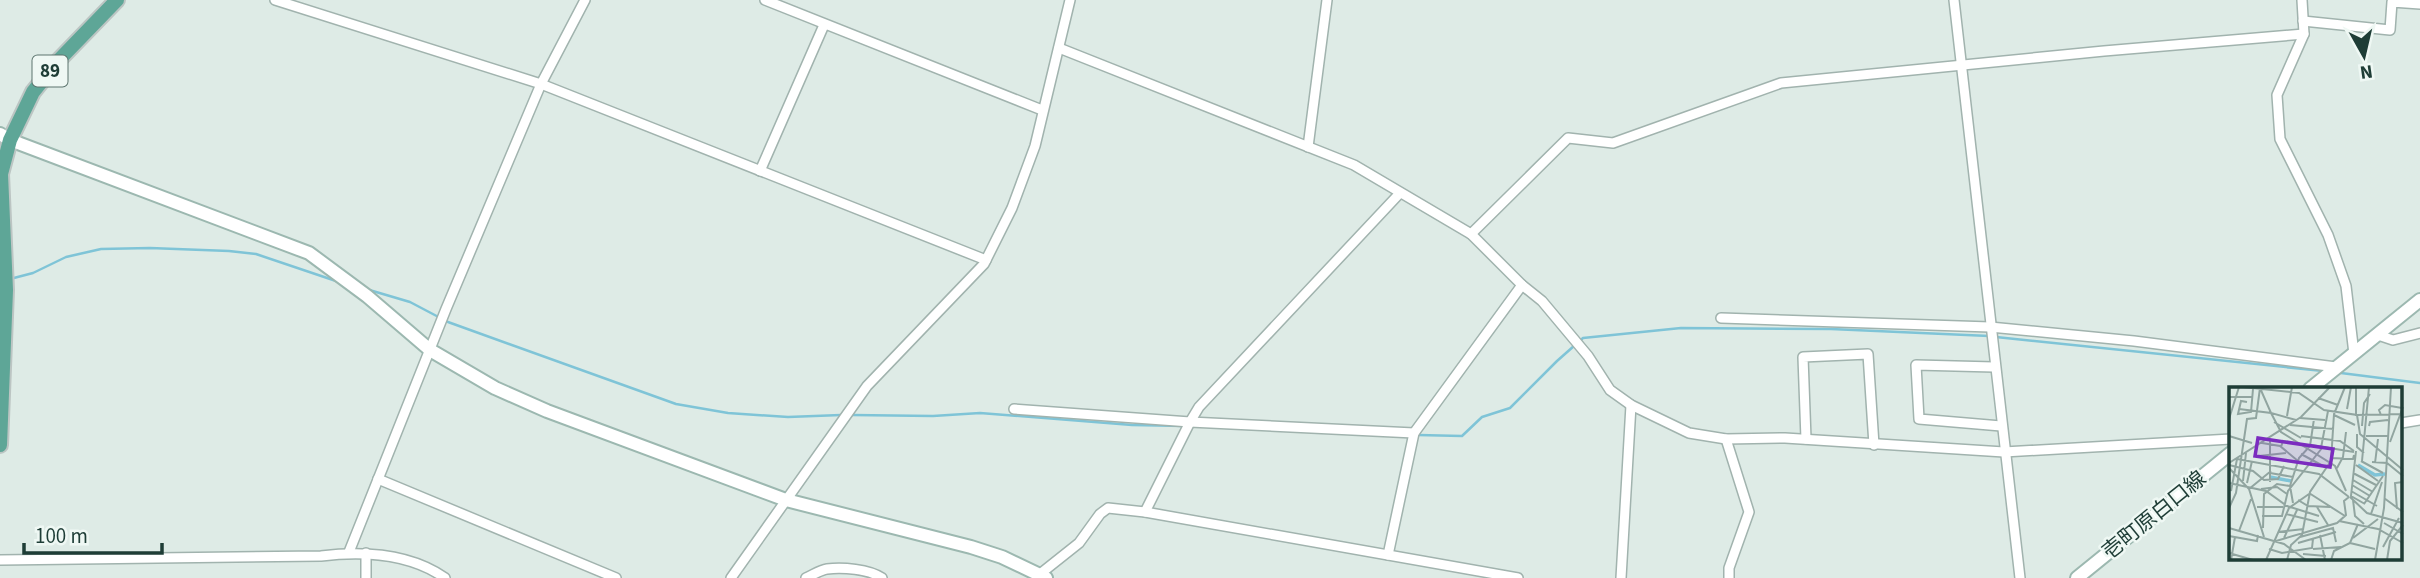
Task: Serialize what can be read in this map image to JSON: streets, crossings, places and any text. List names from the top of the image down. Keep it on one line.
{"streets":{"main road":["89"],"street":["壱町原白口線"]},"scale_bar":"100 m","north":"bottom"}
